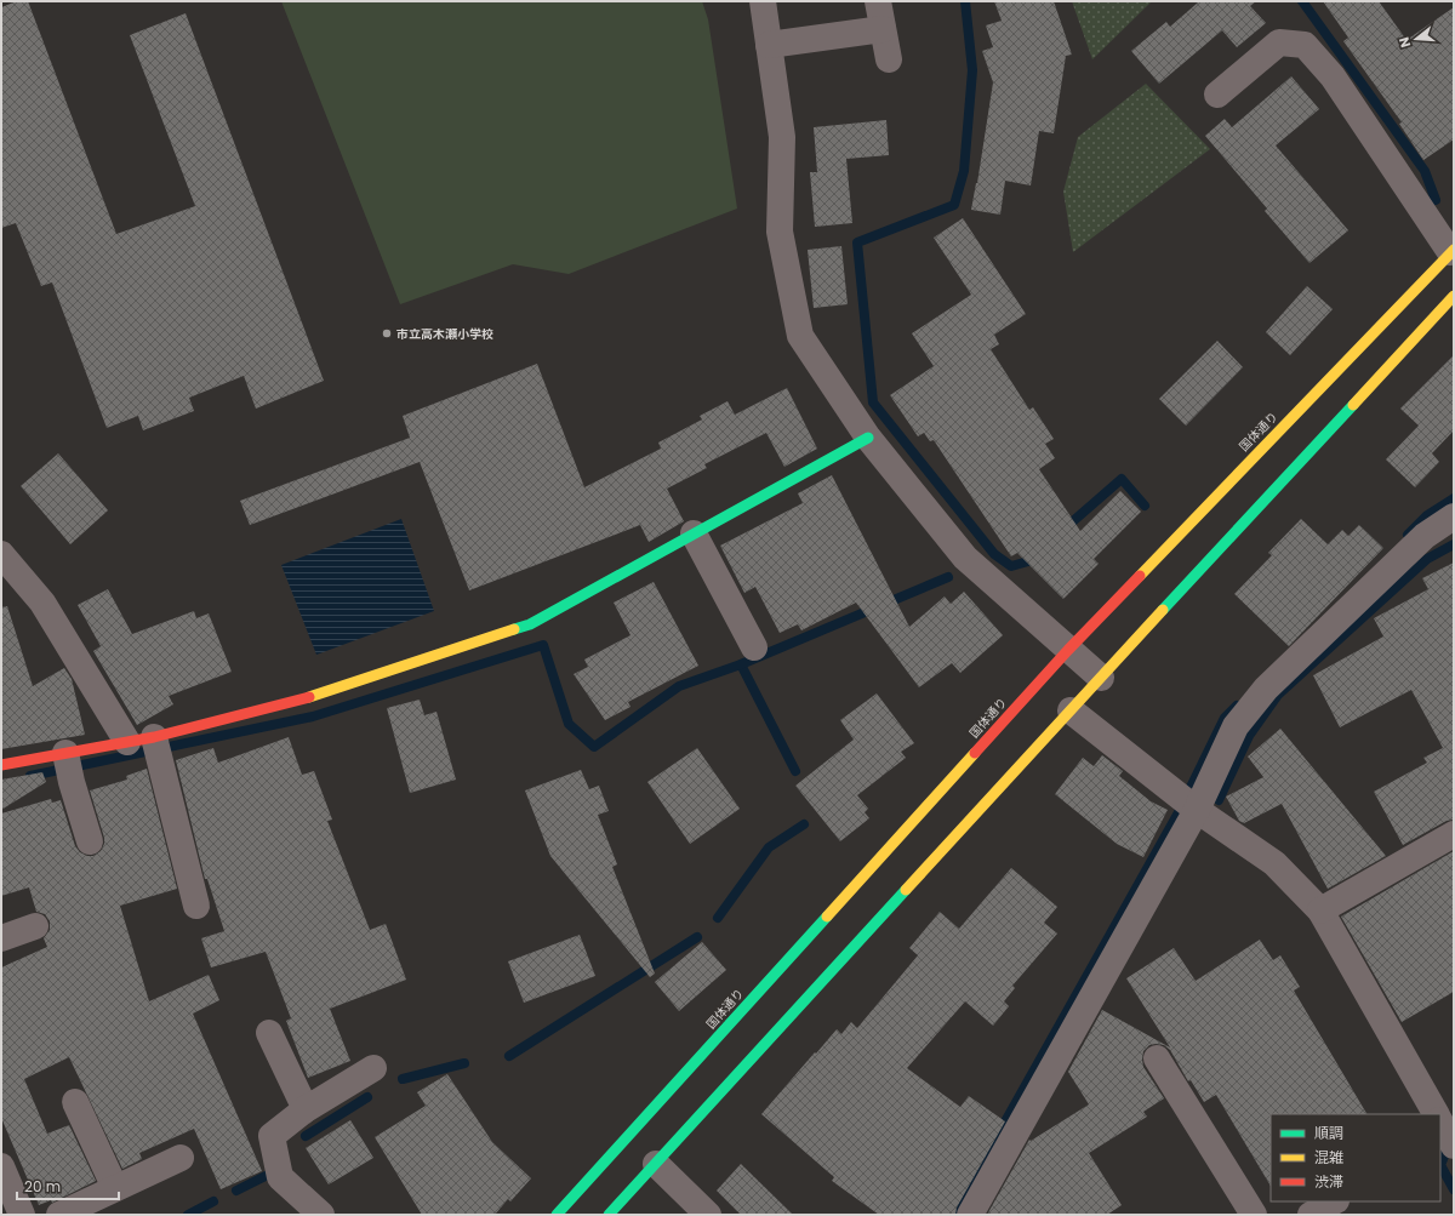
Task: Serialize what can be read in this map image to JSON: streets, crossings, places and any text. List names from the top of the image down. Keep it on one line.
{"streets":{"main road":["国体通り"]},"places":["市立高木瀬小学校"],"legend":["順調","混雑","渋滞"],"scale_bar":"20 m","north":"left"}
